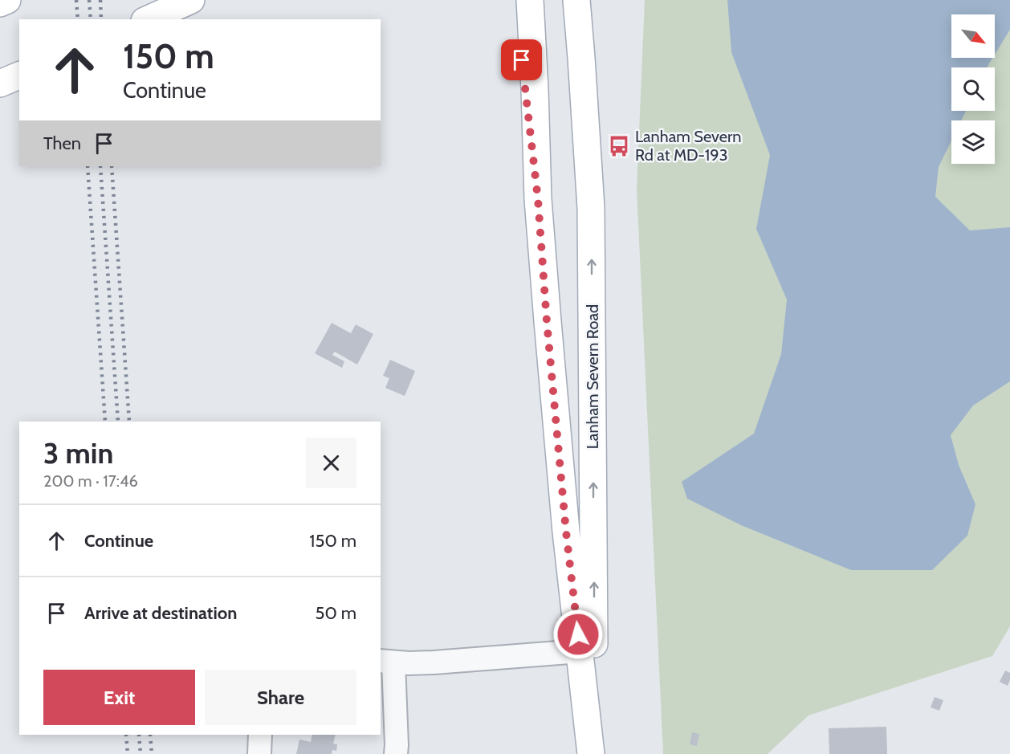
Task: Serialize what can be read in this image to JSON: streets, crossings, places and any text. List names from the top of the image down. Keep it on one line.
{"streets":{"main road":["Lanham Severn Road"]},"places":{"bus stop":["Lanham Severn Rd at MD-193"]},"north":"bottom right","page":{"turn":["150 m","Continue"],"then":"Then","heading":["3 min","200 m · 17:46"],"list":[{"name":"Continue","value":"150 m"},{"name":"Arrive at destination","value":"50 m"}],"buttons":["Exit","Share"]}}
